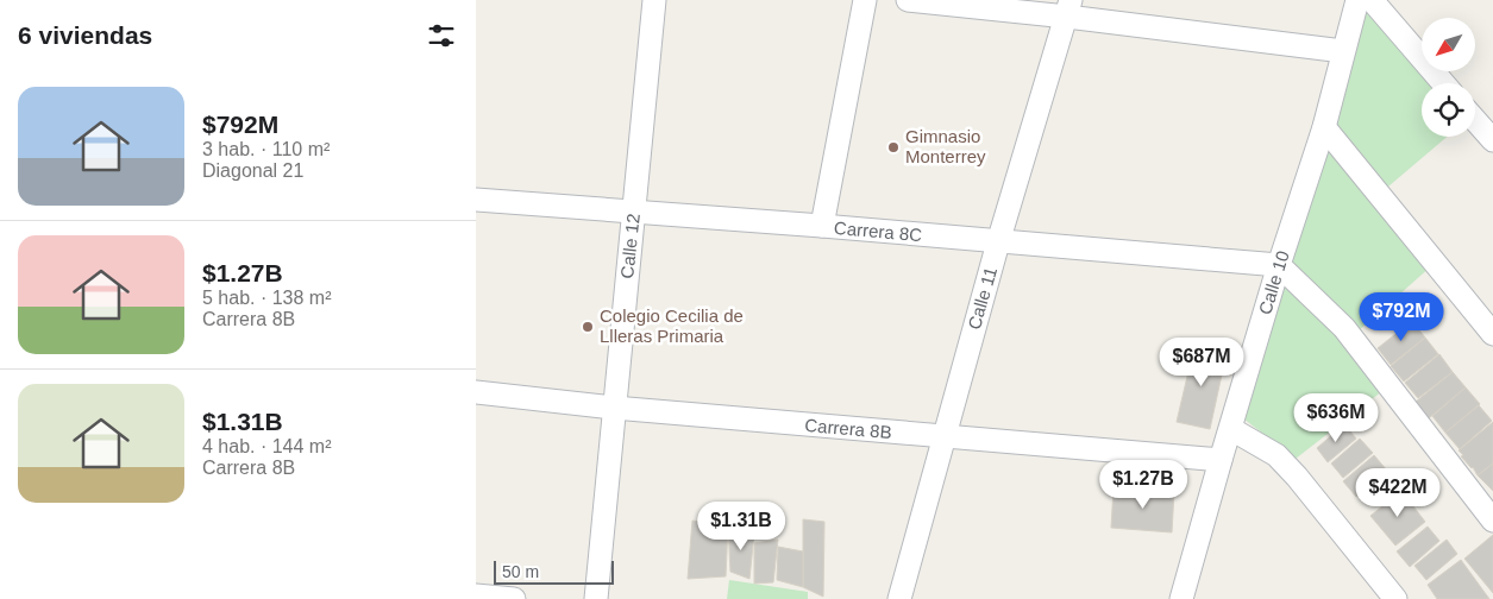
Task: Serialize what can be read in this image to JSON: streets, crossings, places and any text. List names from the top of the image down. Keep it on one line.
{"streets":{"street":["Carrera 8C","Calle 12","Calle 10","Calle 11","Carrera 8B"]},"crossings":[["Carrera 8C","Calle 12"],["Carrera 8C","Calle 10"],["Carrera 8C","Calle 11"],["Calle 12","Carrera 8B"],["Calle 10","Carrera 8B"],["Calle 11","Carrera 8B"]],"places":["Gimnasio Monterrey","Colegio Cecilia de Llleras Primaria"],"scale_bar":"50 m","north":"bottom left","page":{"heading":"6 viviendas","list":[{"name":"$792M","note":"3 hab. · 110 m² · Diagonal 21"},{"name":"$1.27B","note":"5 hab. · 138 m² · Carrera 8B"},{"name":"$1.31B","note":"4 hab. · 144 m² · Carrera 8B"}],"price":["$792M","$687M","$636M","$1.27B","$422M","$1.31B"],"scale":"50 m"}}
